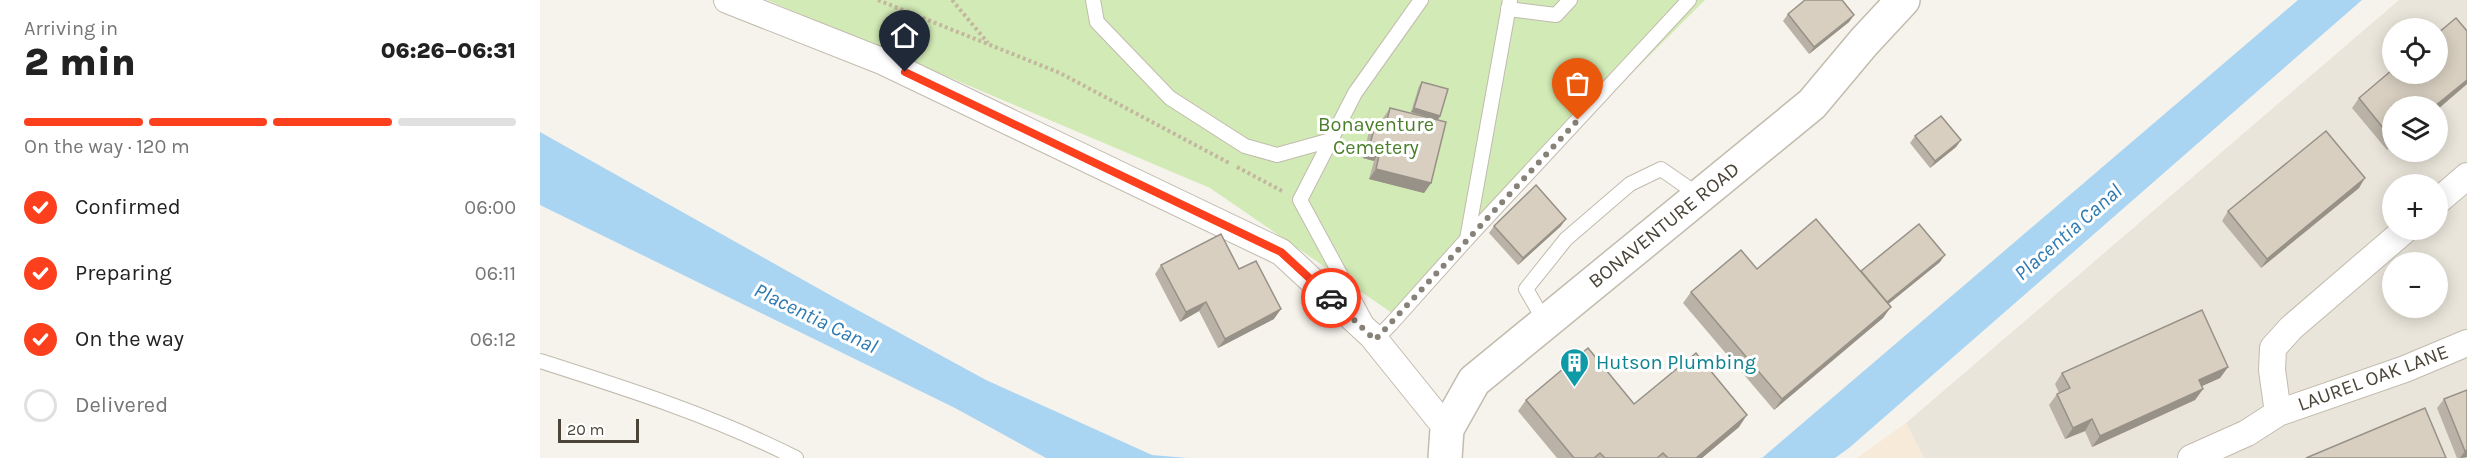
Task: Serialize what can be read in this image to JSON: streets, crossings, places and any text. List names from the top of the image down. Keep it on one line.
{"streets":{"street":["BONAVENTURE ROAD","LAUREL OAK LANE"]},"water":["Placentia Canal"],"parks":["Bonaventure Cemetery"],"places":{"building":["Hutson Plumbing"]},"scale_bar":"20 m","page":{"heading":["2 min","Arriving in","06:26–06:31"],"map_buttons":["+","−"],"bar":"On the way · 120 m","list":[["Confirmed","06:00"],["Preparing","06:11"],["On the way","06:12"],"Delivered"],"scale":"20 m"}}
